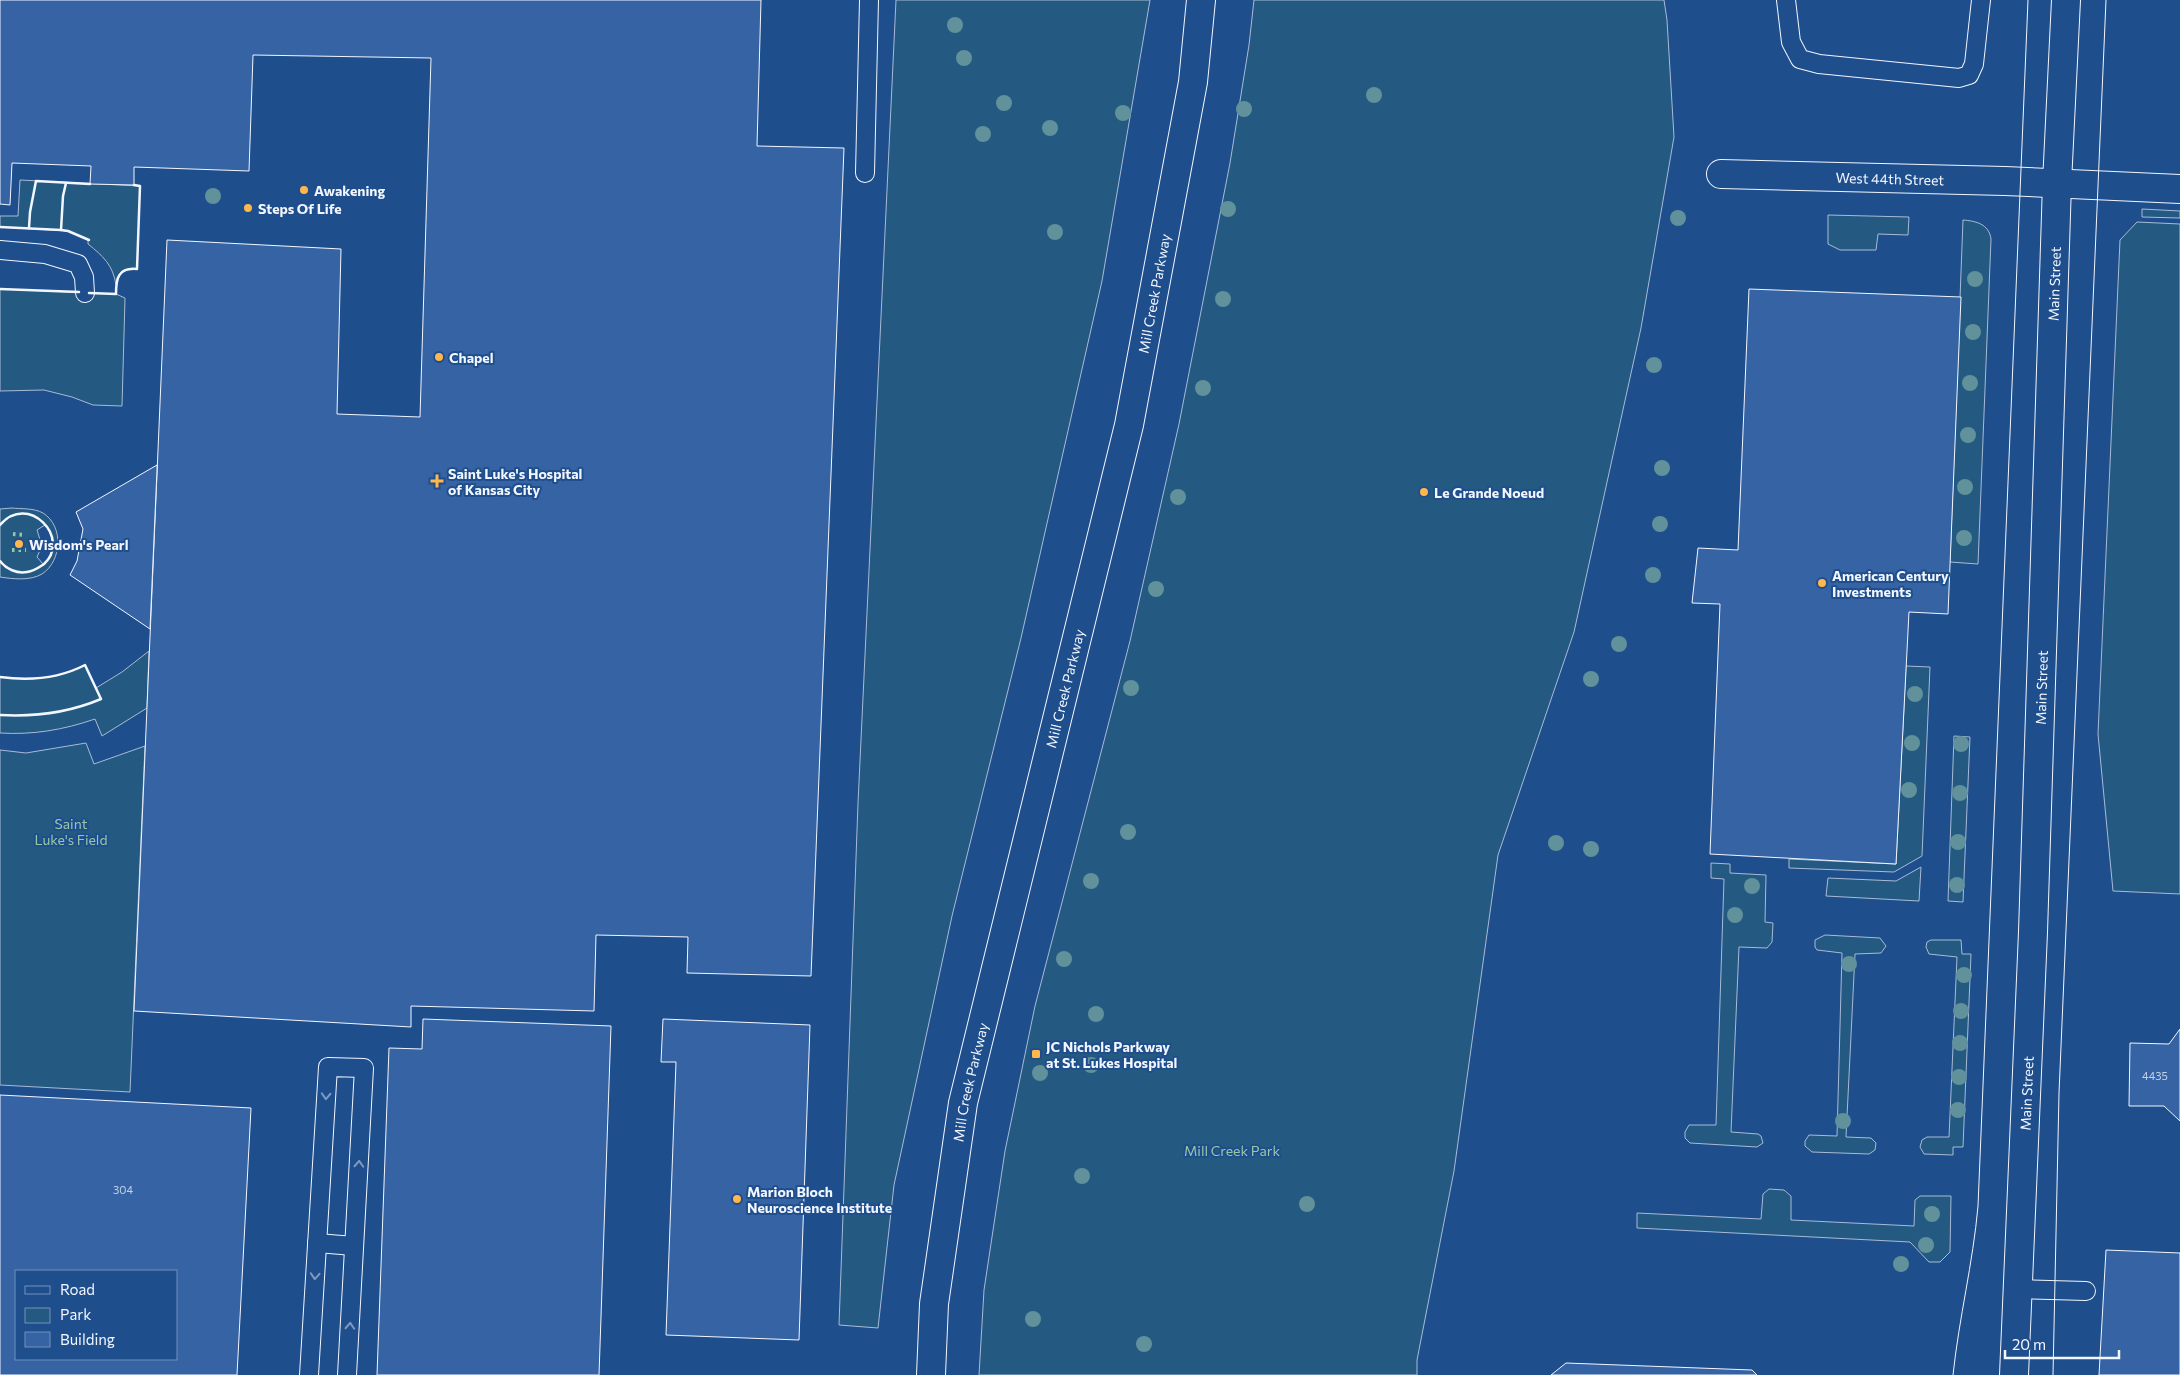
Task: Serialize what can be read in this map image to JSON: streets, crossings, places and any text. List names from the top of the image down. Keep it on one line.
{"streets":{"main road":["West 44th Street","Main Street","Mill Creek Parkway"]},"crossings":[["West 44th Street","Main Street"]],"parks":["Saint Luke's Field","Mill Creek Park"],"places":{"other":["Awakening","Steps Of Life","Chapel","Le Grande Noeud","Wisdom's Pearl","American Century Investments","Marion Bloch Neuroscience Institute"],"health":["Saint Luke's Hospital of Kansas City"],"transit":["JC Nichols Parkway at St. Lukes Hospital"]},"house_numbers":["4435","304"],"legend":["Road","Park","Building"],"scale_bar":"20 m"}
